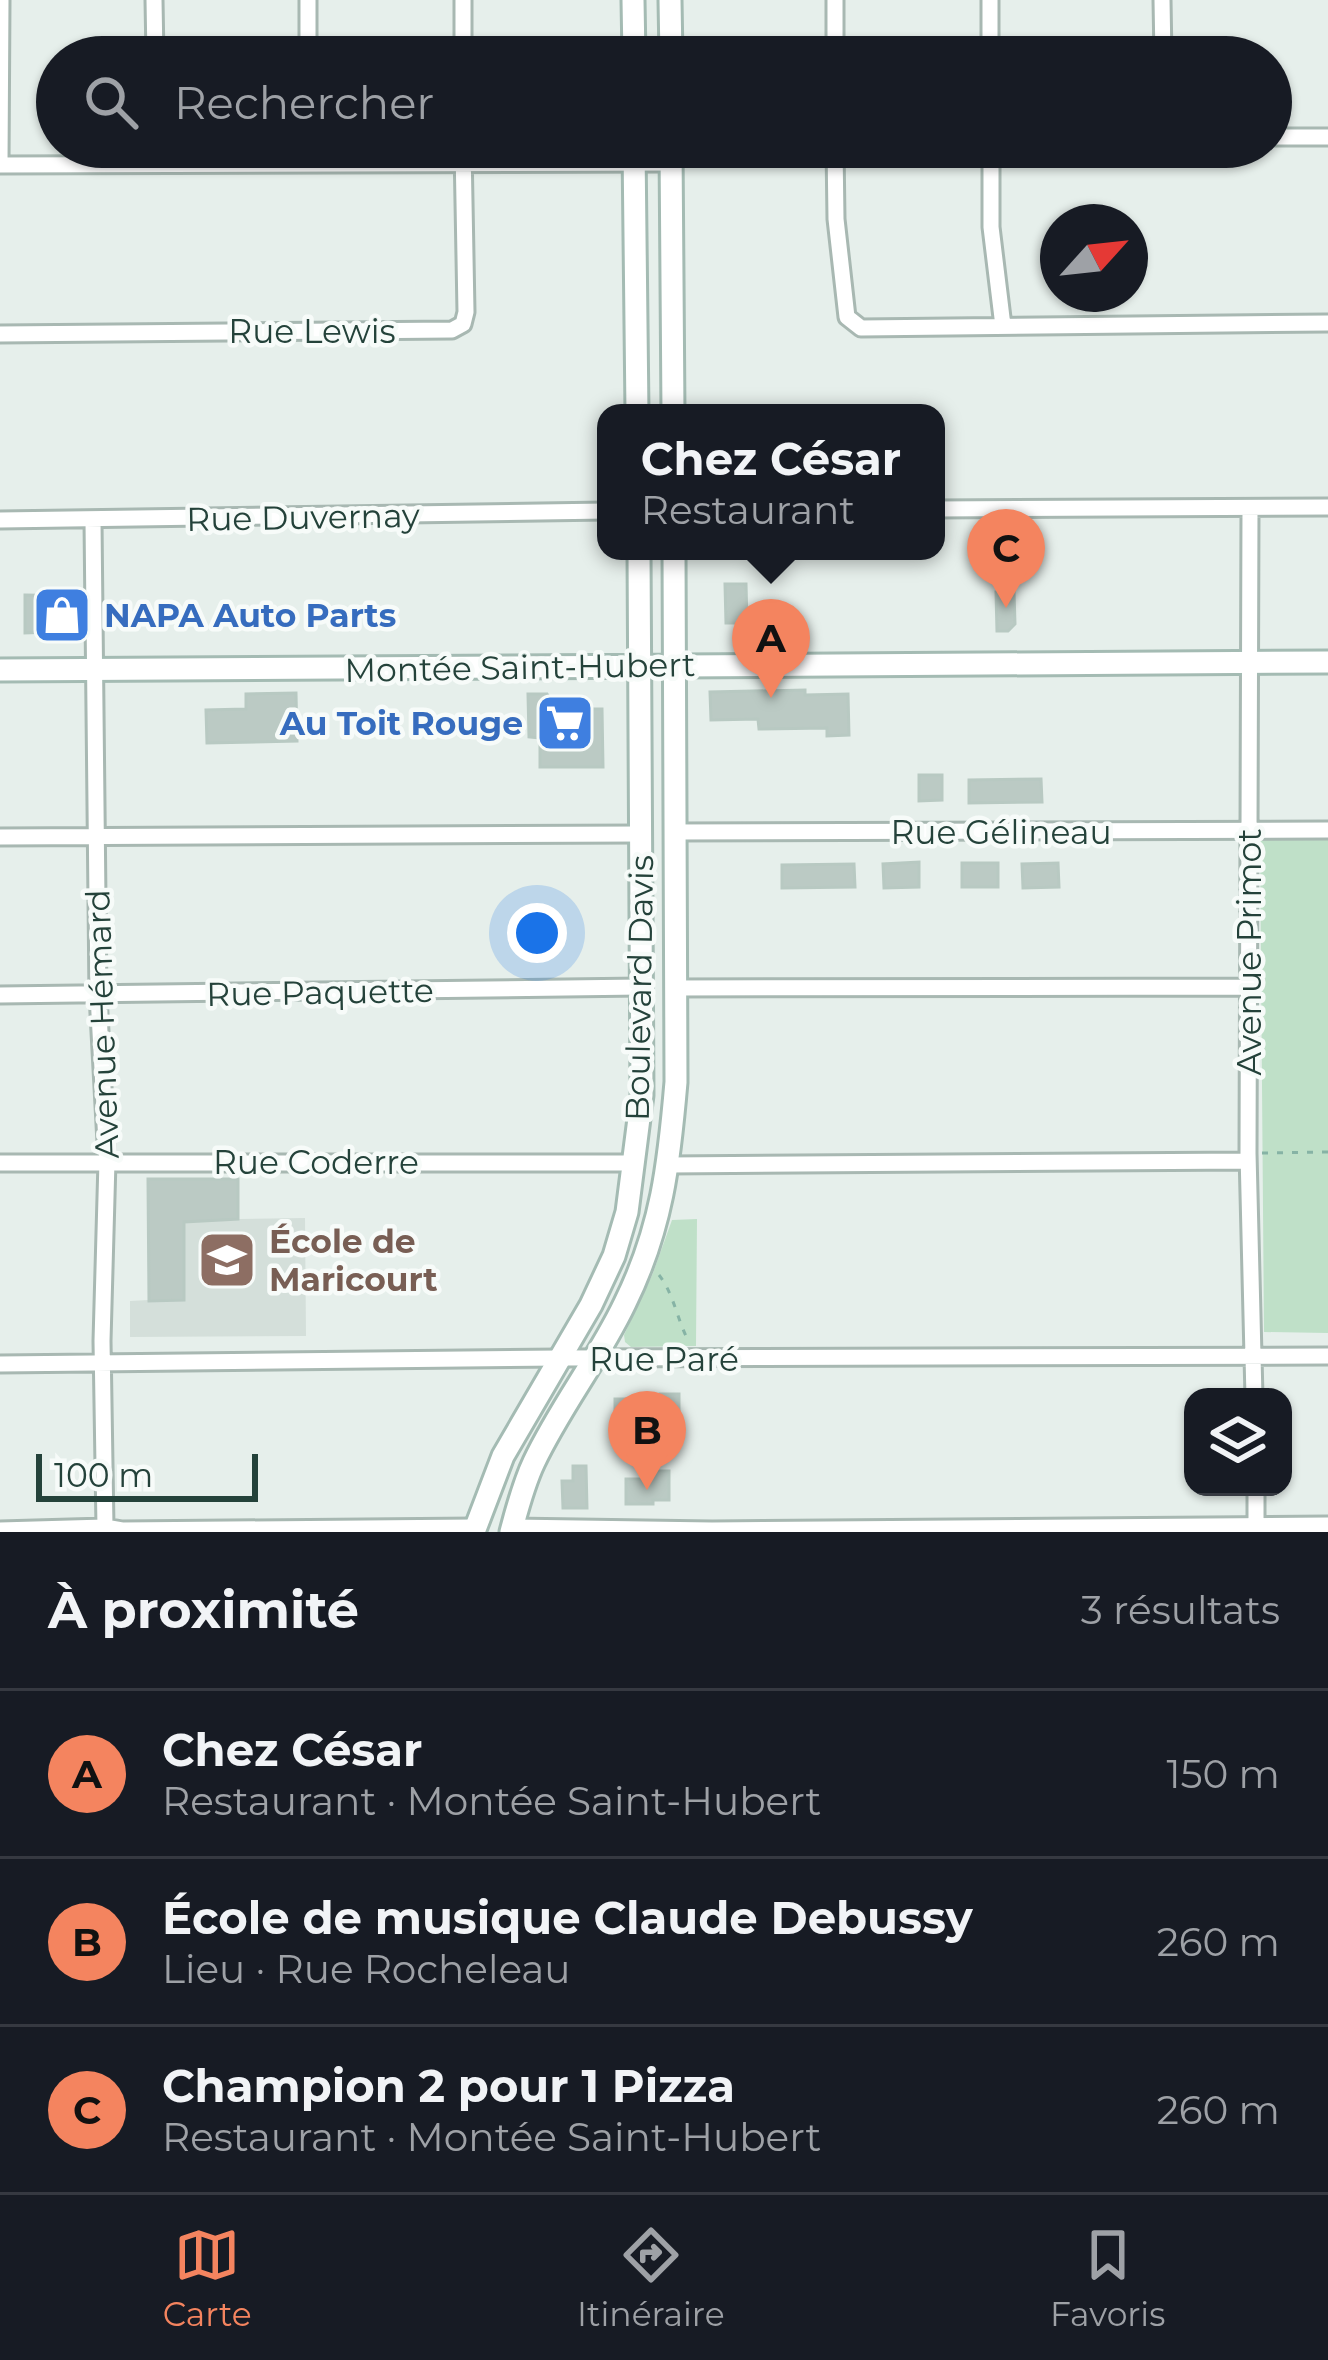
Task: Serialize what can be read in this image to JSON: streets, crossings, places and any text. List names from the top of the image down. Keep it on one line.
{"streets":{"street":["Rue Lewis","Rue Duvernay","Montée Saint-Hubert","Rue Gélineau","Avenue Primot","Boulevard Davis","Rue Paquette","Avenue Hémard","Rue Coderre","Rue Paré"]},"crossings":[["Rue Duvernay","Avenue Hémard"],["Montée Saint-Hubert","Avenue Primot"],["Montée Saint-Hubert","Boulevard Davis"],["Montée Saint-Hubert","Avenue Hémard"],["Rue Gélineau","Avenue Primot"],["Rue Gélineau","Boulevard Davis"],["Avenue Primot","Rue Paré"],["Boulevard Davis","Rue Paquette"],["Boulevard Davis","Rue Coderre"],["Boulevard Davis","Rue Paré"],["Rue Paquette","Avenue Hémard"],["Avenue Hémard","Rue Coderre"],["Avenue Hémard","Rue Paré"]],"places":{"shop":["NAPA Auto Parts"],"supermarket":["Au Toit Rouge"],"school or university":["École de Maricourt"]},"scale_bar":"100 m","north":"top right","page":{"search":"Rechercher","popup":["Chez César","Restaurant"],"pins":["C","A","B"],"scale":"100 m","heading":["À proximité","3 résultats"],"list":[{"mark":"A","name":"Chez César","note":"Restaurant · Montée Saint-Hubert","value":"150 m"},{"mark":"B","name":"École de musique Claude Debussy","note":"Lieu · Rue Rocheleau","value":"260 m"},{"mark":"C","name":"Champion 2 pour 1 Pizza","note":"Restaurant · Montée Saint-Hubert","value":"260 m"}],"nav":["Carte","Itinéraire","Favoris"]}}
